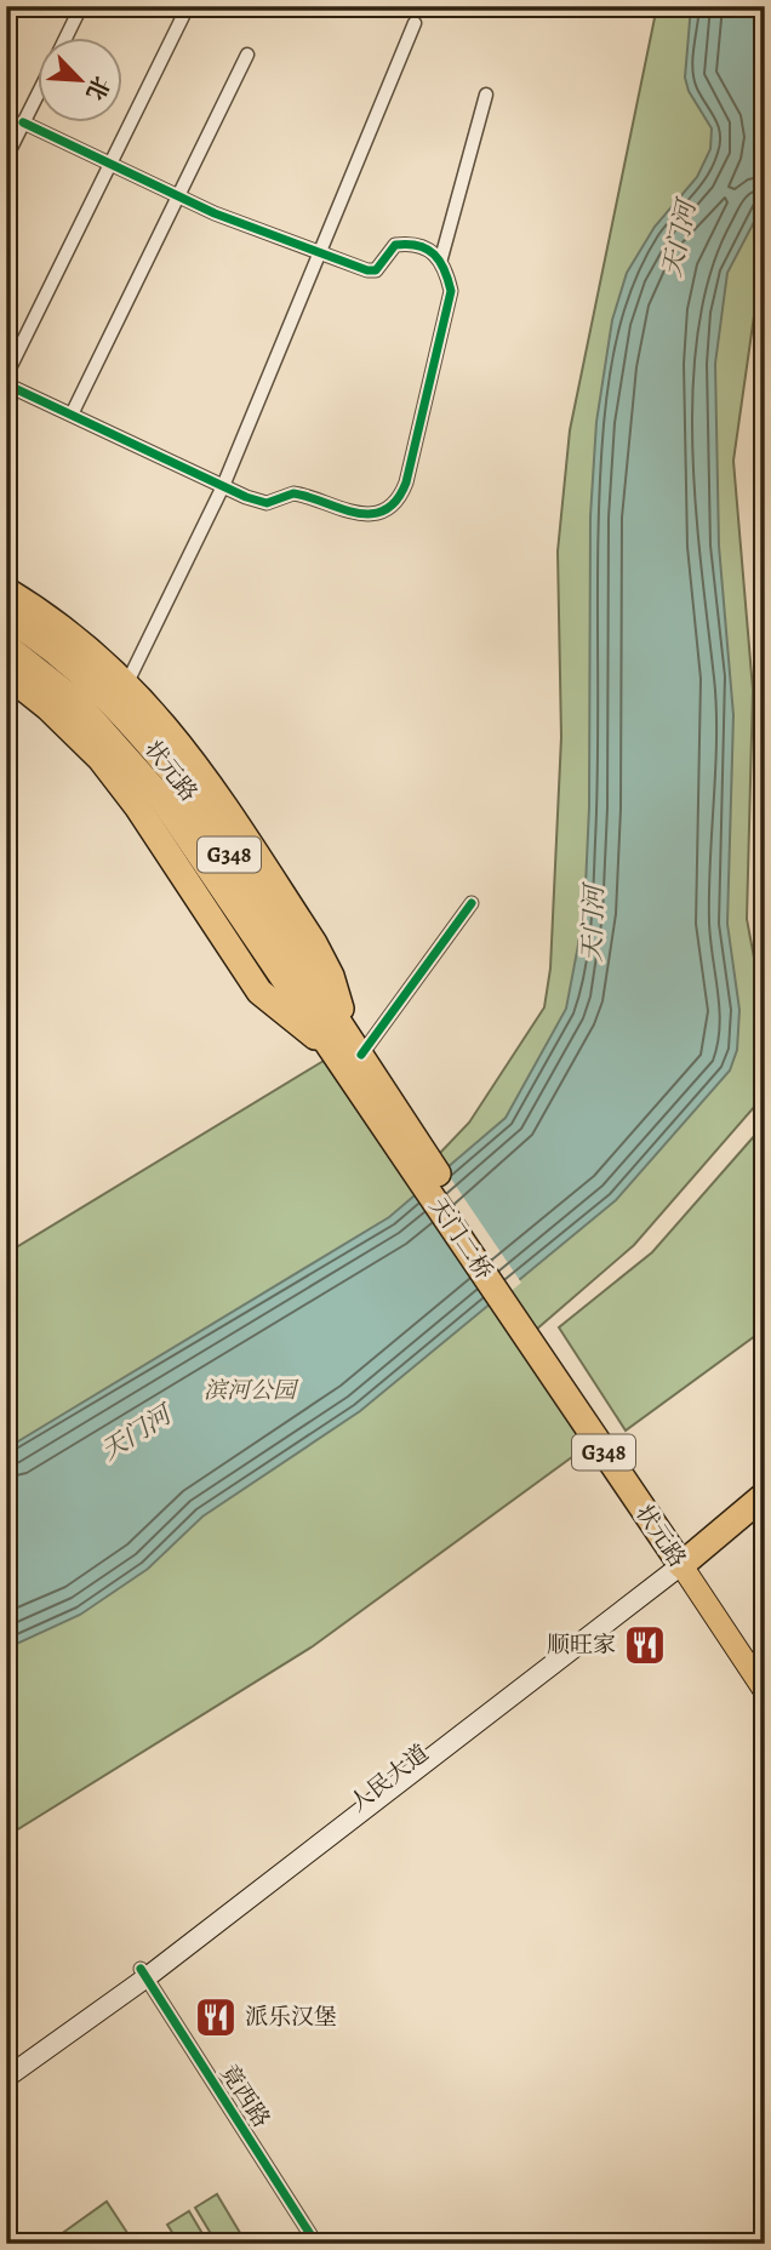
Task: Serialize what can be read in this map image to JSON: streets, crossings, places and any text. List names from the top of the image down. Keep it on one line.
{"streets":{"highway":["状元路","G348","天门二桥","人民大道"],"street":["竟西路"]},"crossings":[["状元路","天门二桥"],["状元路","人民大道"],["人民大道","竟西路"]],"water":["天门河"],"parks":["滨河公园"],"places":{"restaurant":["顺旺家","派乐汉堡"]},"north":"bottom right"}
